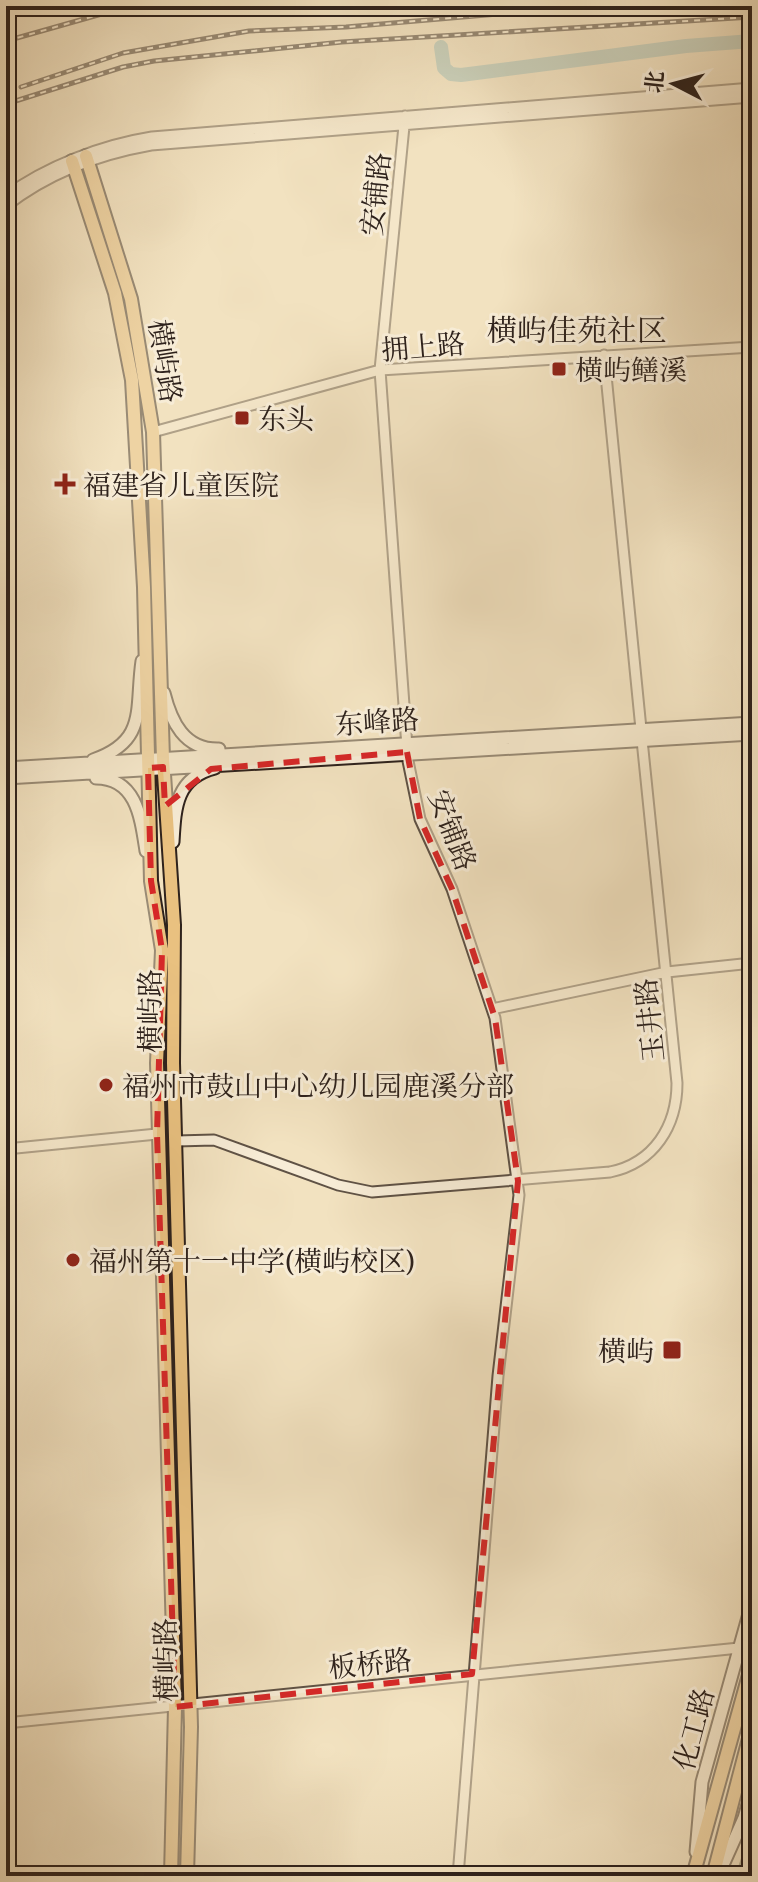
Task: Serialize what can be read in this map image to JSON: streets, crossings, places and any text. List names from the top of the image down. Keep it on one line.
{"streets":{"main road":["横屿路","东峰路","化工路"],"street":["安铺路","拥上路","玉井路","板桥路"]},"crossings":[["安铺路","拥上路"],["安铺路","东峰路"],["安铺路","玉井路"],["安铺路","板桥路"],["拥上路","横屿路"],["拥上路","玉井路"],["横屿路","东峰路"],["横屿路","玉井路"],["横屿路","板桥路"],["东峰路","玉井路"],["板桥路","化工路"]],"districts":["横屿佳苑社区"],"places":{"transit":["横屿鳝溪","东头","横屿"],"health":["福建省儿童医院"],"other":["福州市鼓山中心幼儿园鹿溪分部","福州第十一中学(横屿校区)"]},"north":"left"}
